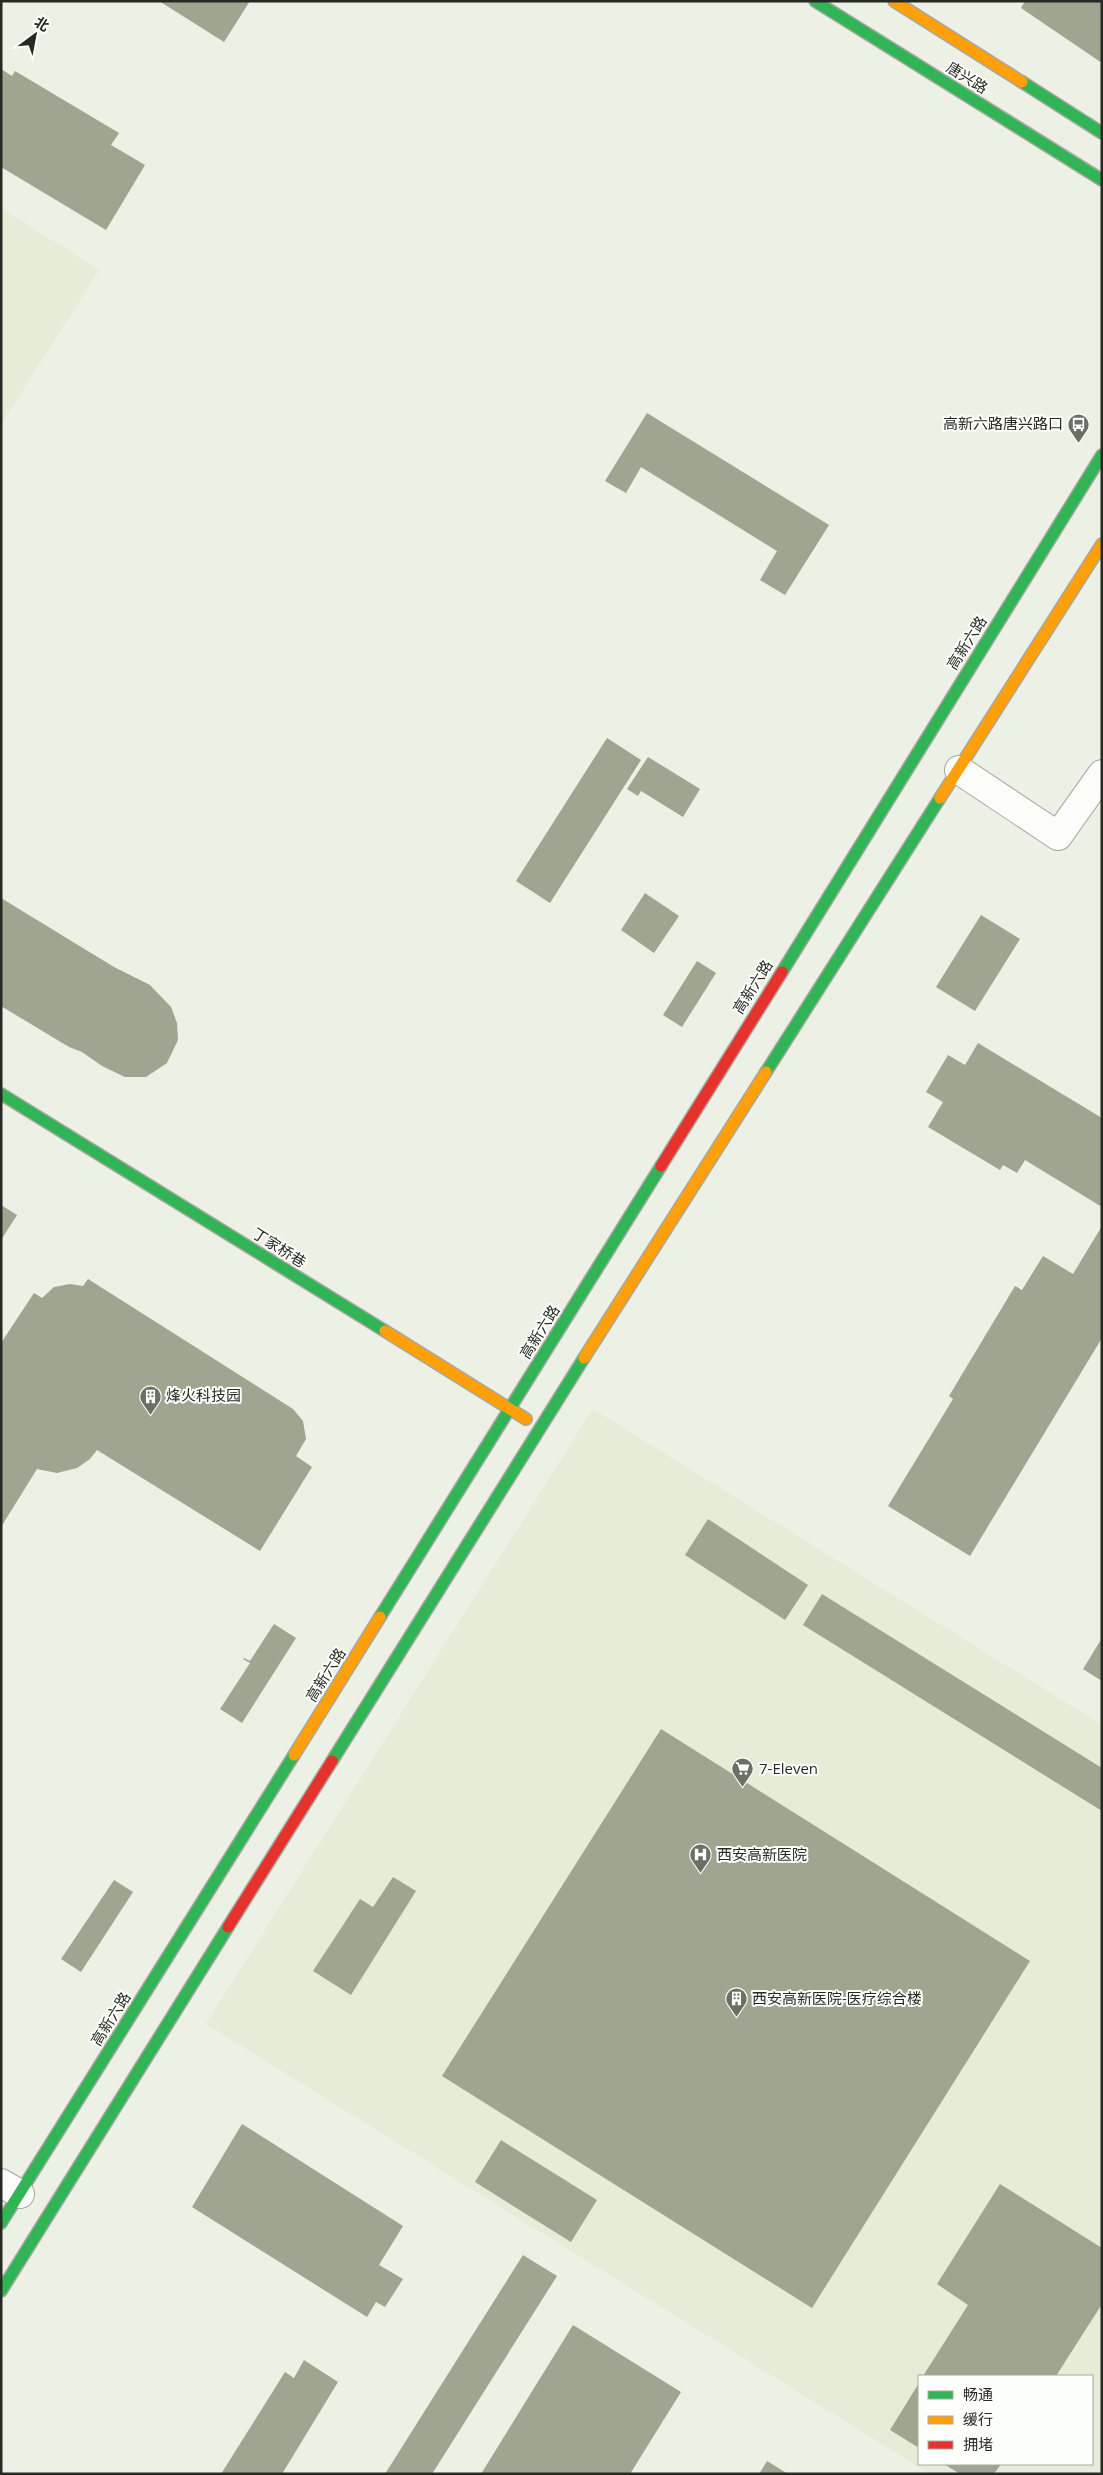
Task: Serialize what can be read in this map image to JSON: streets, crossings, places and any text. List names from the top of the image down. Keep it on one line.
{"streets":{"street":["唐兴路","高新六路","丁家桥巷"]},"crossings":[["高新六路","丁家桥巷"]],"places":{"bus stop":["高新六路唐兴路口"],"building":["烽火科技园","西安高新医院-医疗综合楼"],"supermarket":["7-Eleven"],"hospital":["西安高新医院"]},"legend":["畅通","缓行","拥堵"],"north":"top right"}
